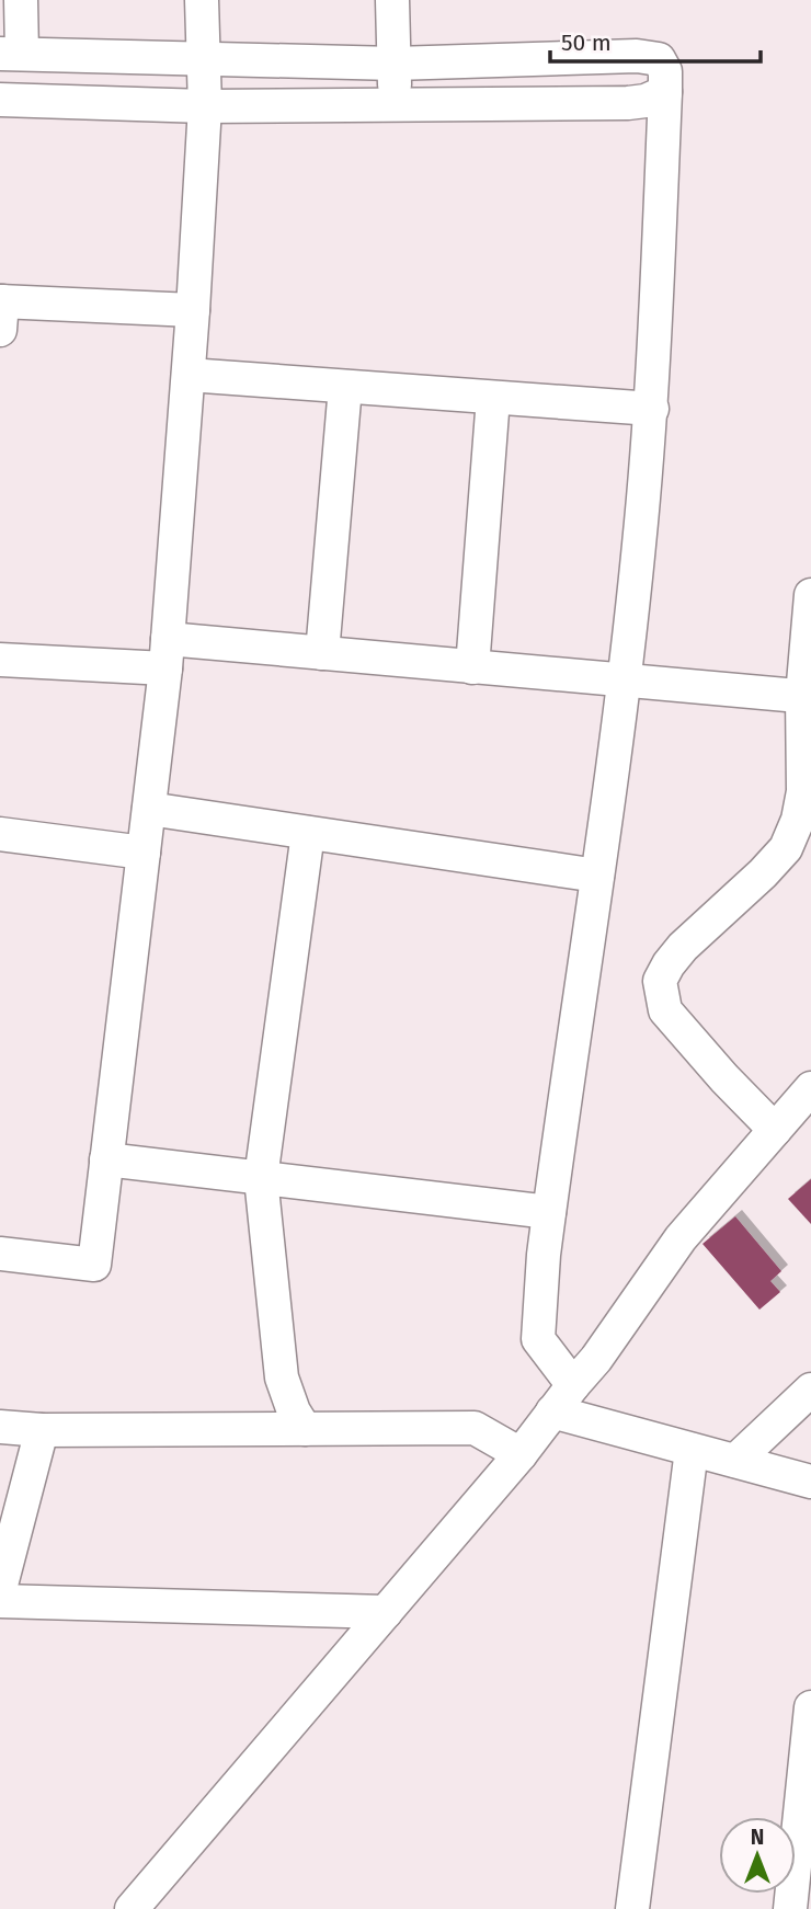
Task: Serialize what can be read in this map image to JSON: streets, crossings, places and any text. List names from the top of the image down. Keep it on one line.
{"scale_bar":"50 m","north":"top"}
